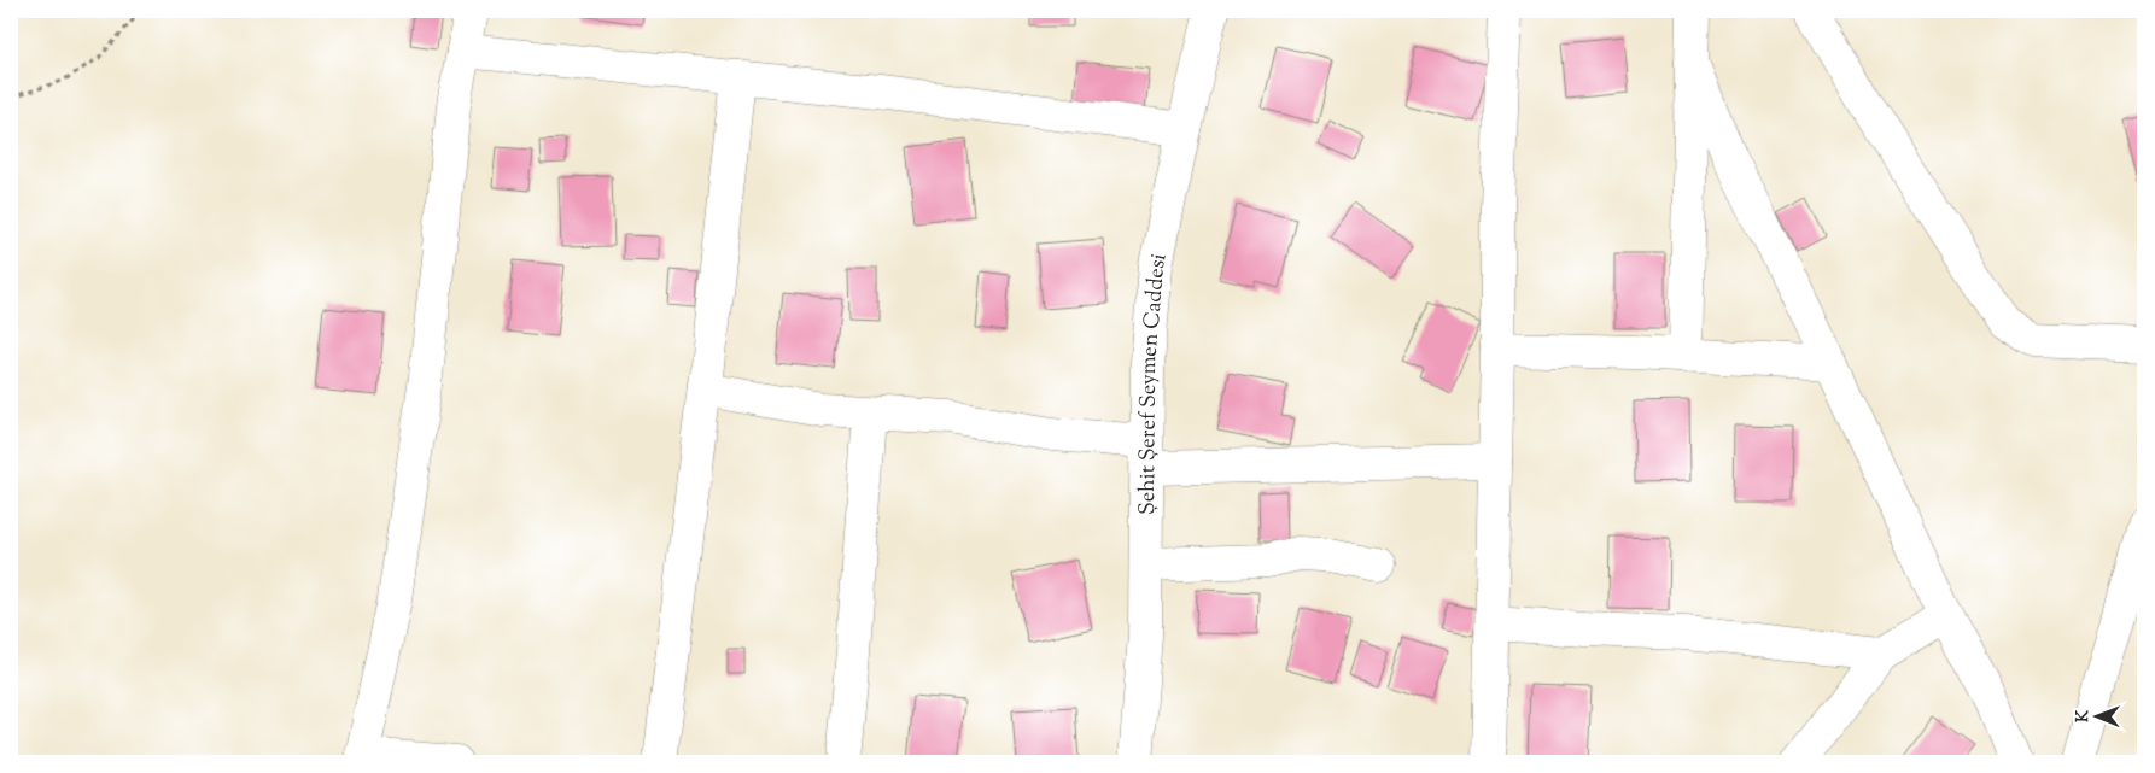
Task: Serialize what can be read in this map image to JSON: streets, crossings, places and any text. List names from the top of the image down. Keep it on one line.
{"streets":{"street":["Şehit Şeref Seymen Caddesi"]},"north":"left"}
